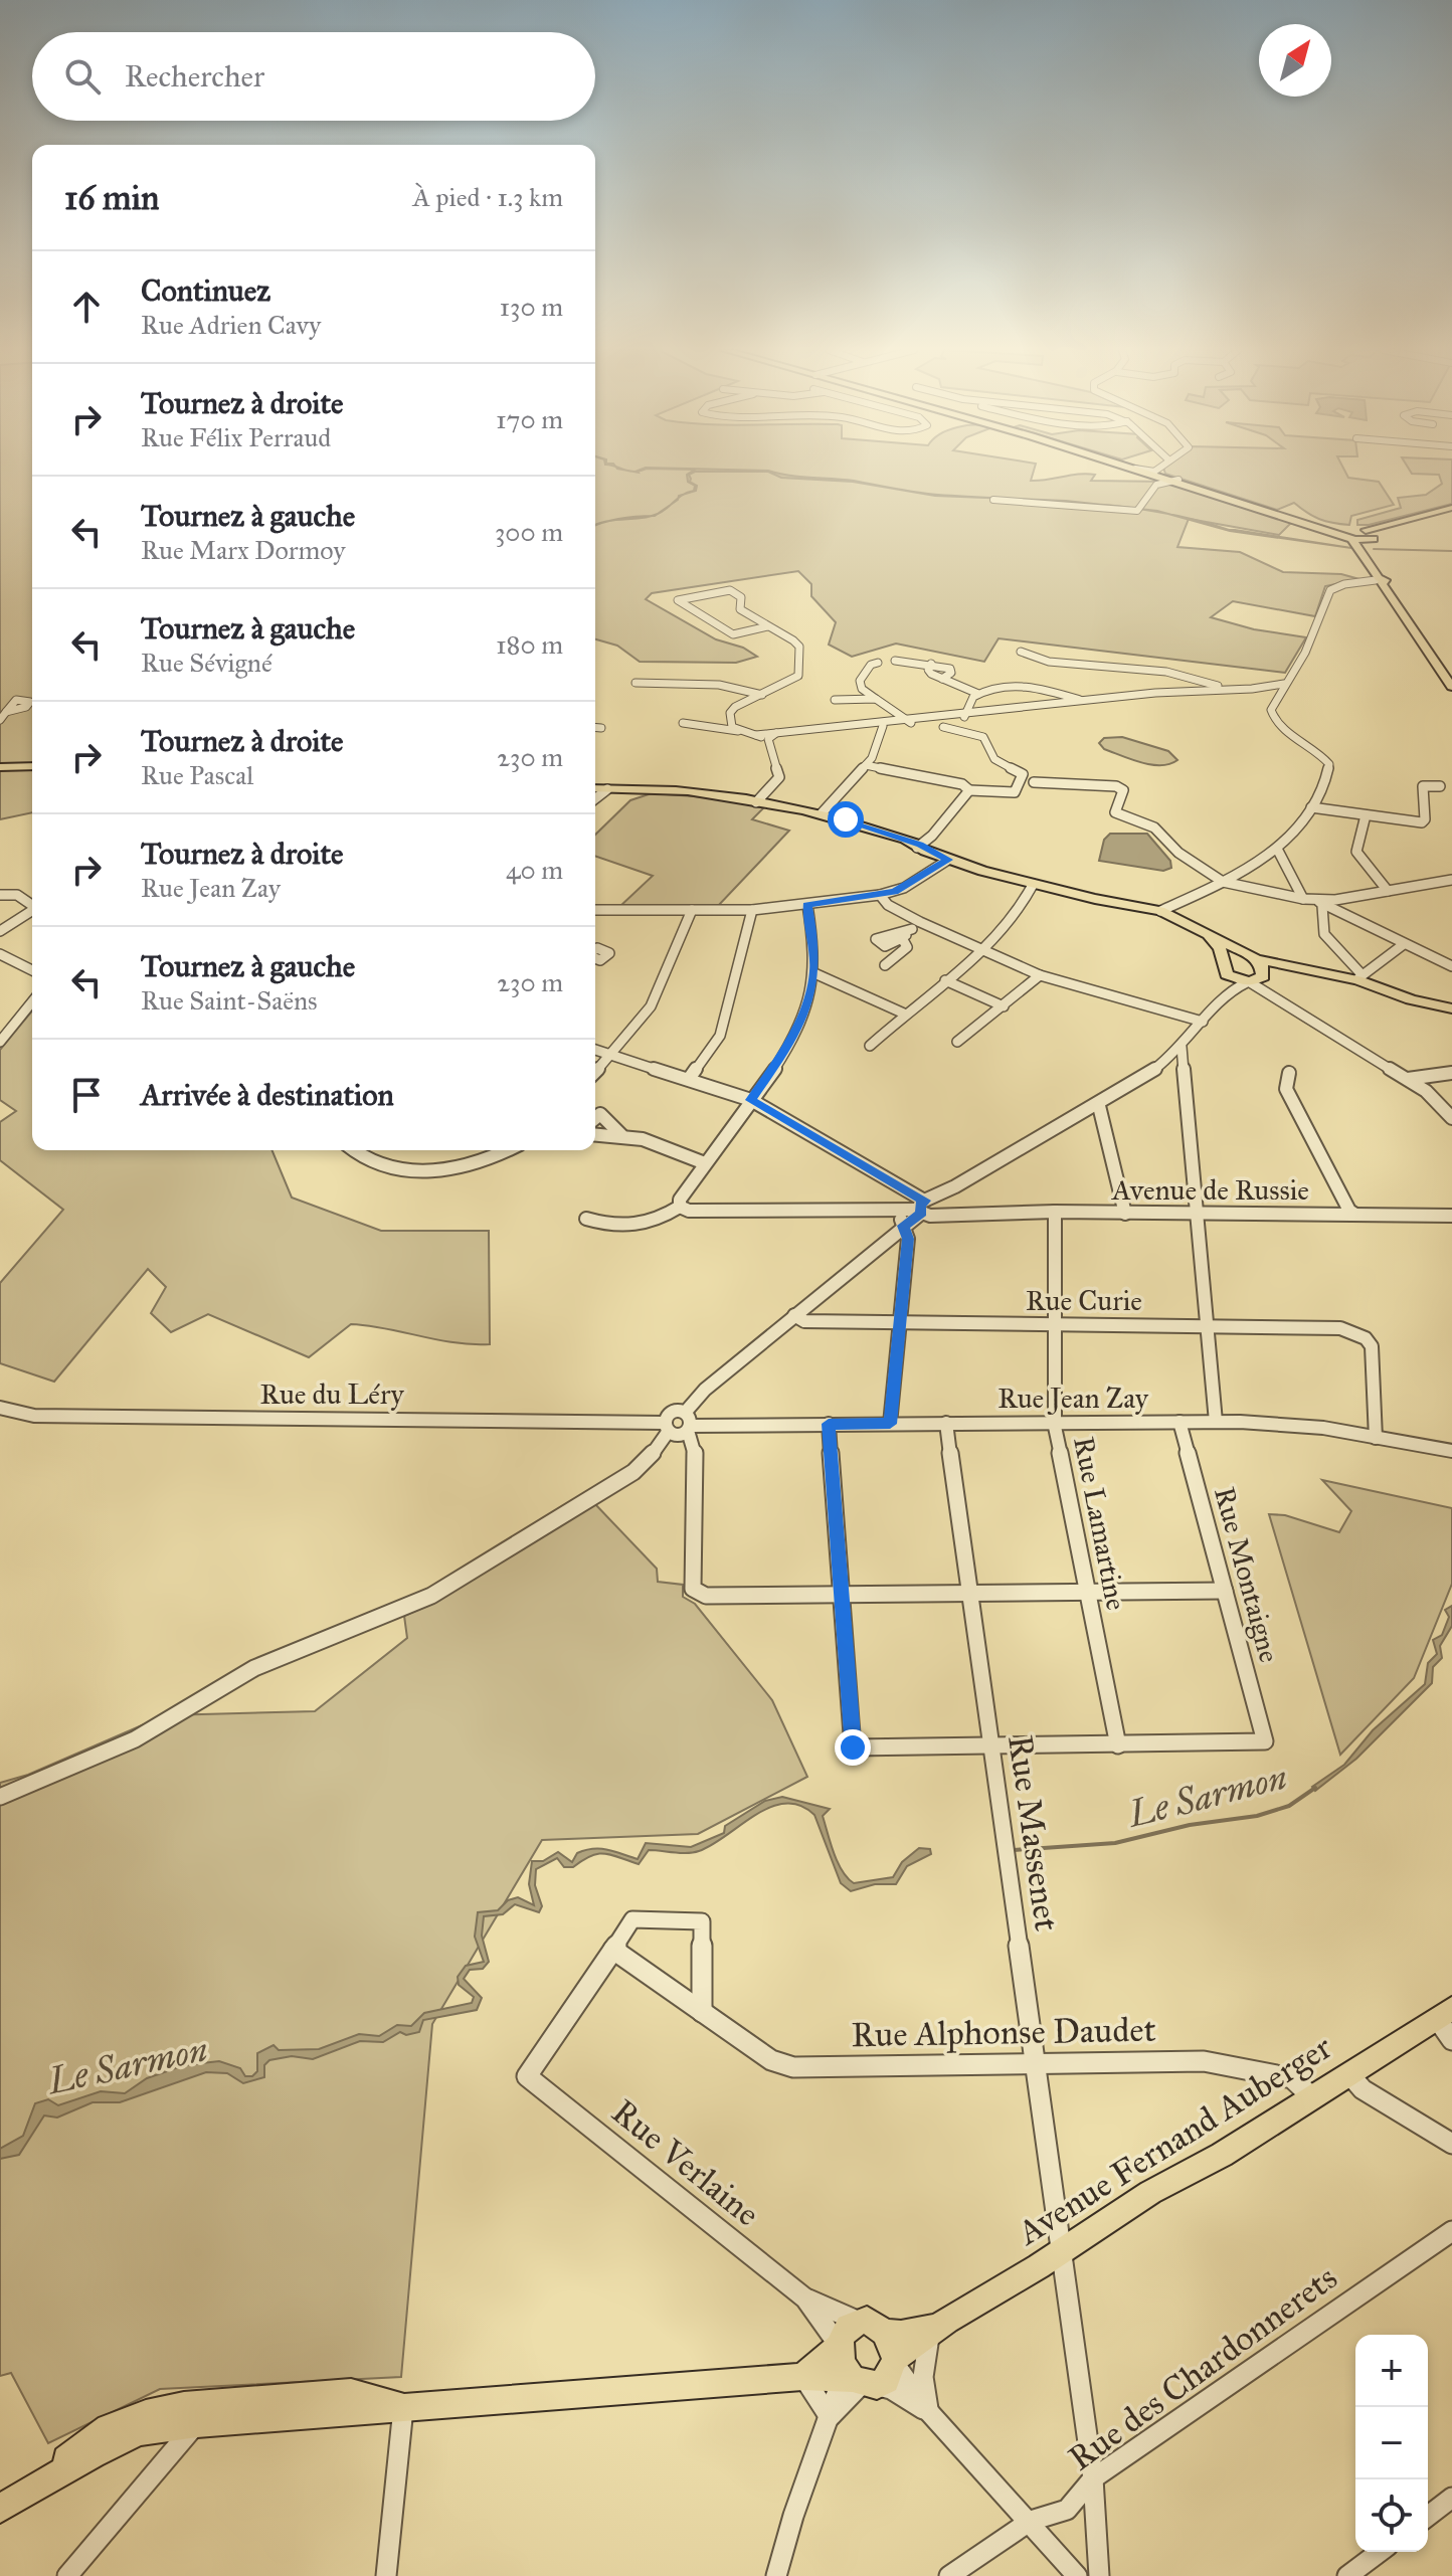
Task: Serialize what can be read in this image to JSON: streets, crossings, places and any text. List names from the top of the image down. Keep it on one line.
{"streets":{"main road":["Avenue Fernand Auberger"],"street":["Avenue de Russie","Rue Curie","Rue du Léry","Rue Jean Zay","Rue Lamartine","Rue Montaigne","Rue Massenet","Rue Alphonse Daudet","Rue Verlaine","Rue des Chardonnerets"]},"crossings":[["Avenue de Russie","Rue Lamartine"],["Rue Curie","Rue Jean Zay"],["Rue Curie","Rue Lamartine"],["Rue du Léry","Rue Jean Zay"],["Rue Jean Zay","Rue Lamartine"],["Rue Jean Zay","Rue Montaigne"],["Rue Jean Zay","Rue Massenet"],["Rue Lamartine","Rue Montaigne"],["Rue Massenet","Rue Alphonse Daudet"],["Rue Massenet","Avenue Fernand Auberger"],["Rue Massenet","Rue des Chardonnerets"],["Rue Alphonse Daudet","Avenue Fernand Auberger"],["Rue Alphonse Daudet","Rue Verlaine"],["Avenue Fernand Auberger","Rue Verlaine"]],"water":["Le Sarmon"],"north":"top right","page":{"search":"Rechercher","heading":["16 min","À pied · 1.3 km"],"list":[["Continuez","Rue Adrien Cavy","130 m"],["Tournez à droite","Rue Félix Perraud","170 m"],["Tournez à gauche","Rue Marx Dormoy","300 m"],["Tournez à gauche","Rue Sévigné","180 m"],["Tournez à droite","Rue Pascal","230 m"],["Tournez à droite","Rue Jean Zay","40 m"],["Tournez à gauche","Rue Saint-Saëns","230 m"],"Arrivée à destination"],"map_buttons":["+","−"]}}
